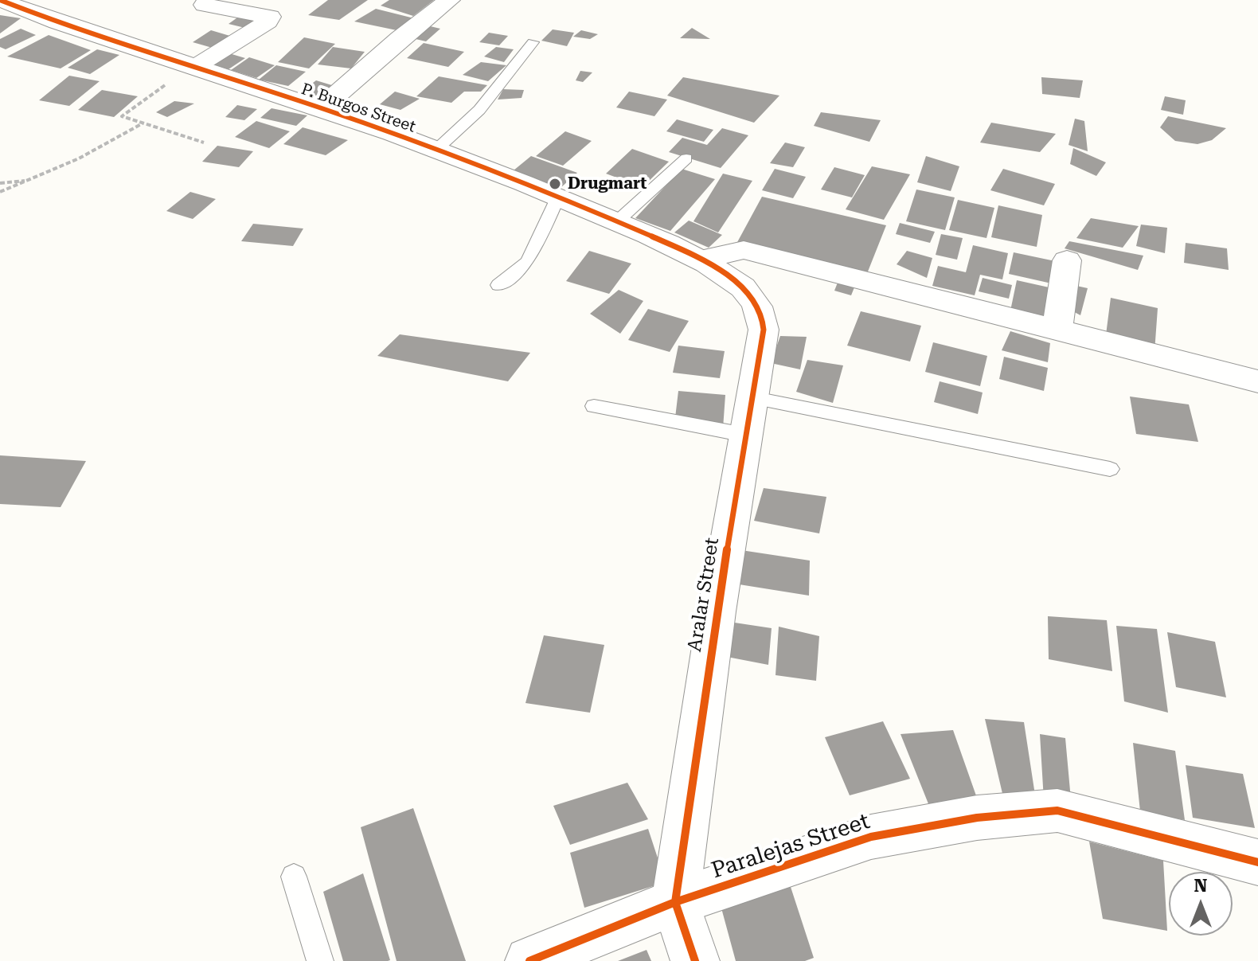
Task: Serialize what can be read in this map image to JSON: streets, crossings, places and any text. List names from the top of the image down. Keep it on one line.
{"streets":{"street":["P. Burgos Street","Aralar Street","Paralejas Street"]},"crossings":[["P. Burgos Street","Aralar Street"],["Aralar Street","Paralejas Street"]],"places":["Drugmart"],"north":"top"}
